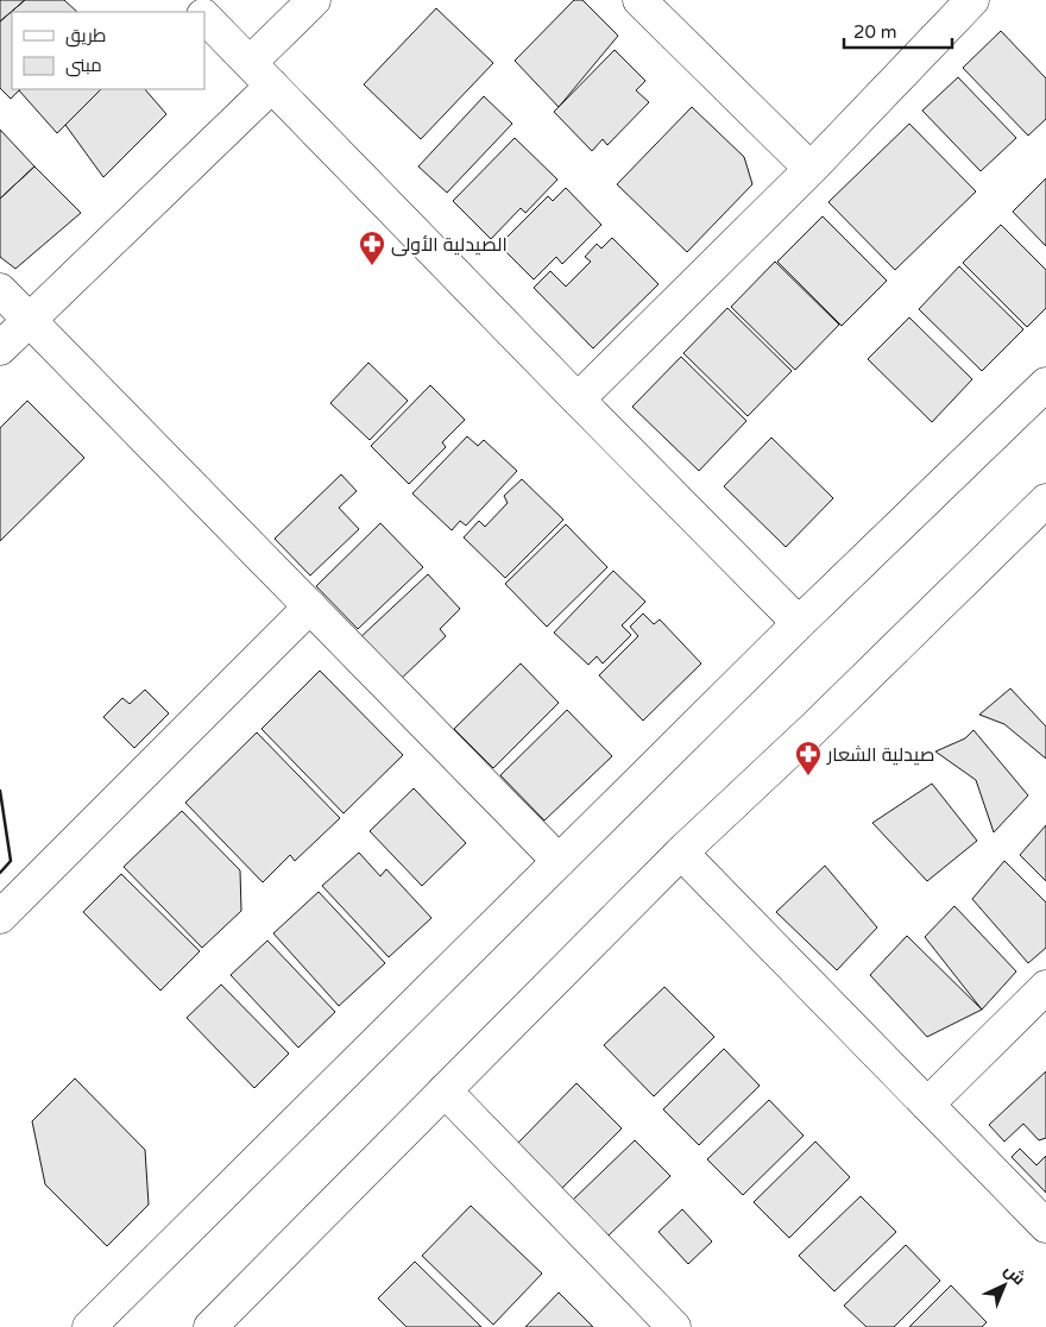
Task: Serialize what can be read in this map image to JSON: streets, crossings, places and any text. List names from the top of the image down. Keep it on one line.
{"places":{"pharmacy":["الصيدلية الأولى","صيدلية الشعار"]},"legend":["طريق","مبنى"],"scale_bar":"20 m","north":"top right"}
